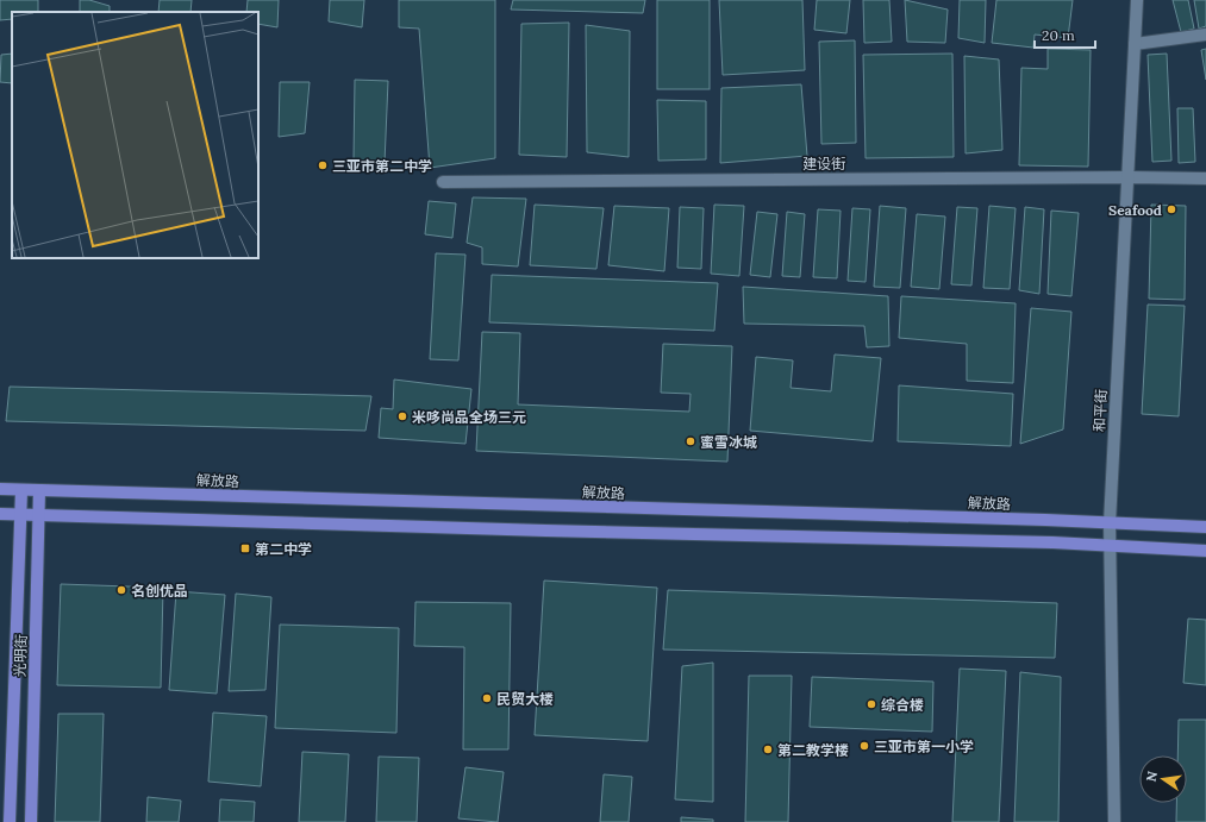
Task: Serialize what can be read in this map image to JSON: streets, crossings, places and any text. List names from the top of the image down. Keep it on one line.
{"streets":{"main road":["解放路","光明街"],"street":["建设街","和平街"]},"crossings":[["建设街","和平街"],["和平街","解放路"],["解放路","光明街"]],"places":{"other":["三亚市第二中学","Seafood","米哆尚品全场三元","蜜雪冰城","名创优品","民贸大楼","综合楼","三亚市第一小学","第二教学楼"],"transit":["第二中学"]},"scale_bar":"20 m","north":"left"}
